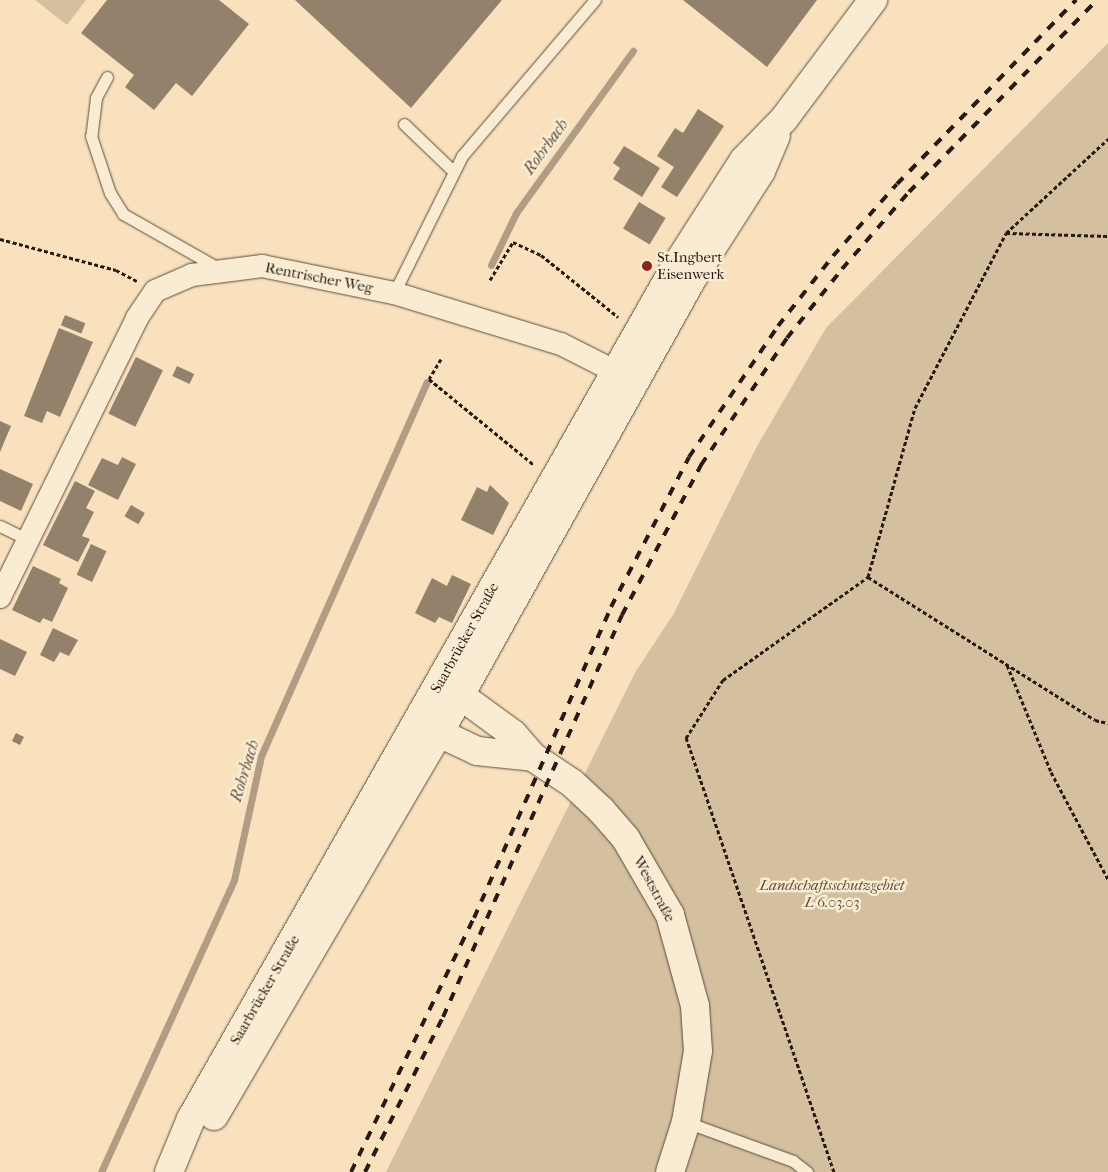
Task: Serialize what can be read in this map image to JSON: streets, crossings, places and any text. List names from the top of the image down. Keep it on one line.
{"streets":{"main road":["Saarbrücker Straße","Weststraße"],"street":["Rentrischer Weg"]},"crossings":[["Rentrischer Weg","Saarbrücker Straße"],["Saarbrücker Straße","Weststraße"]],"water":["Rohrbach"],"parks":["Landschaftsschutzgebiet L 6.03.03"],"places":["St.Ingbert Eisenwerk"]}
